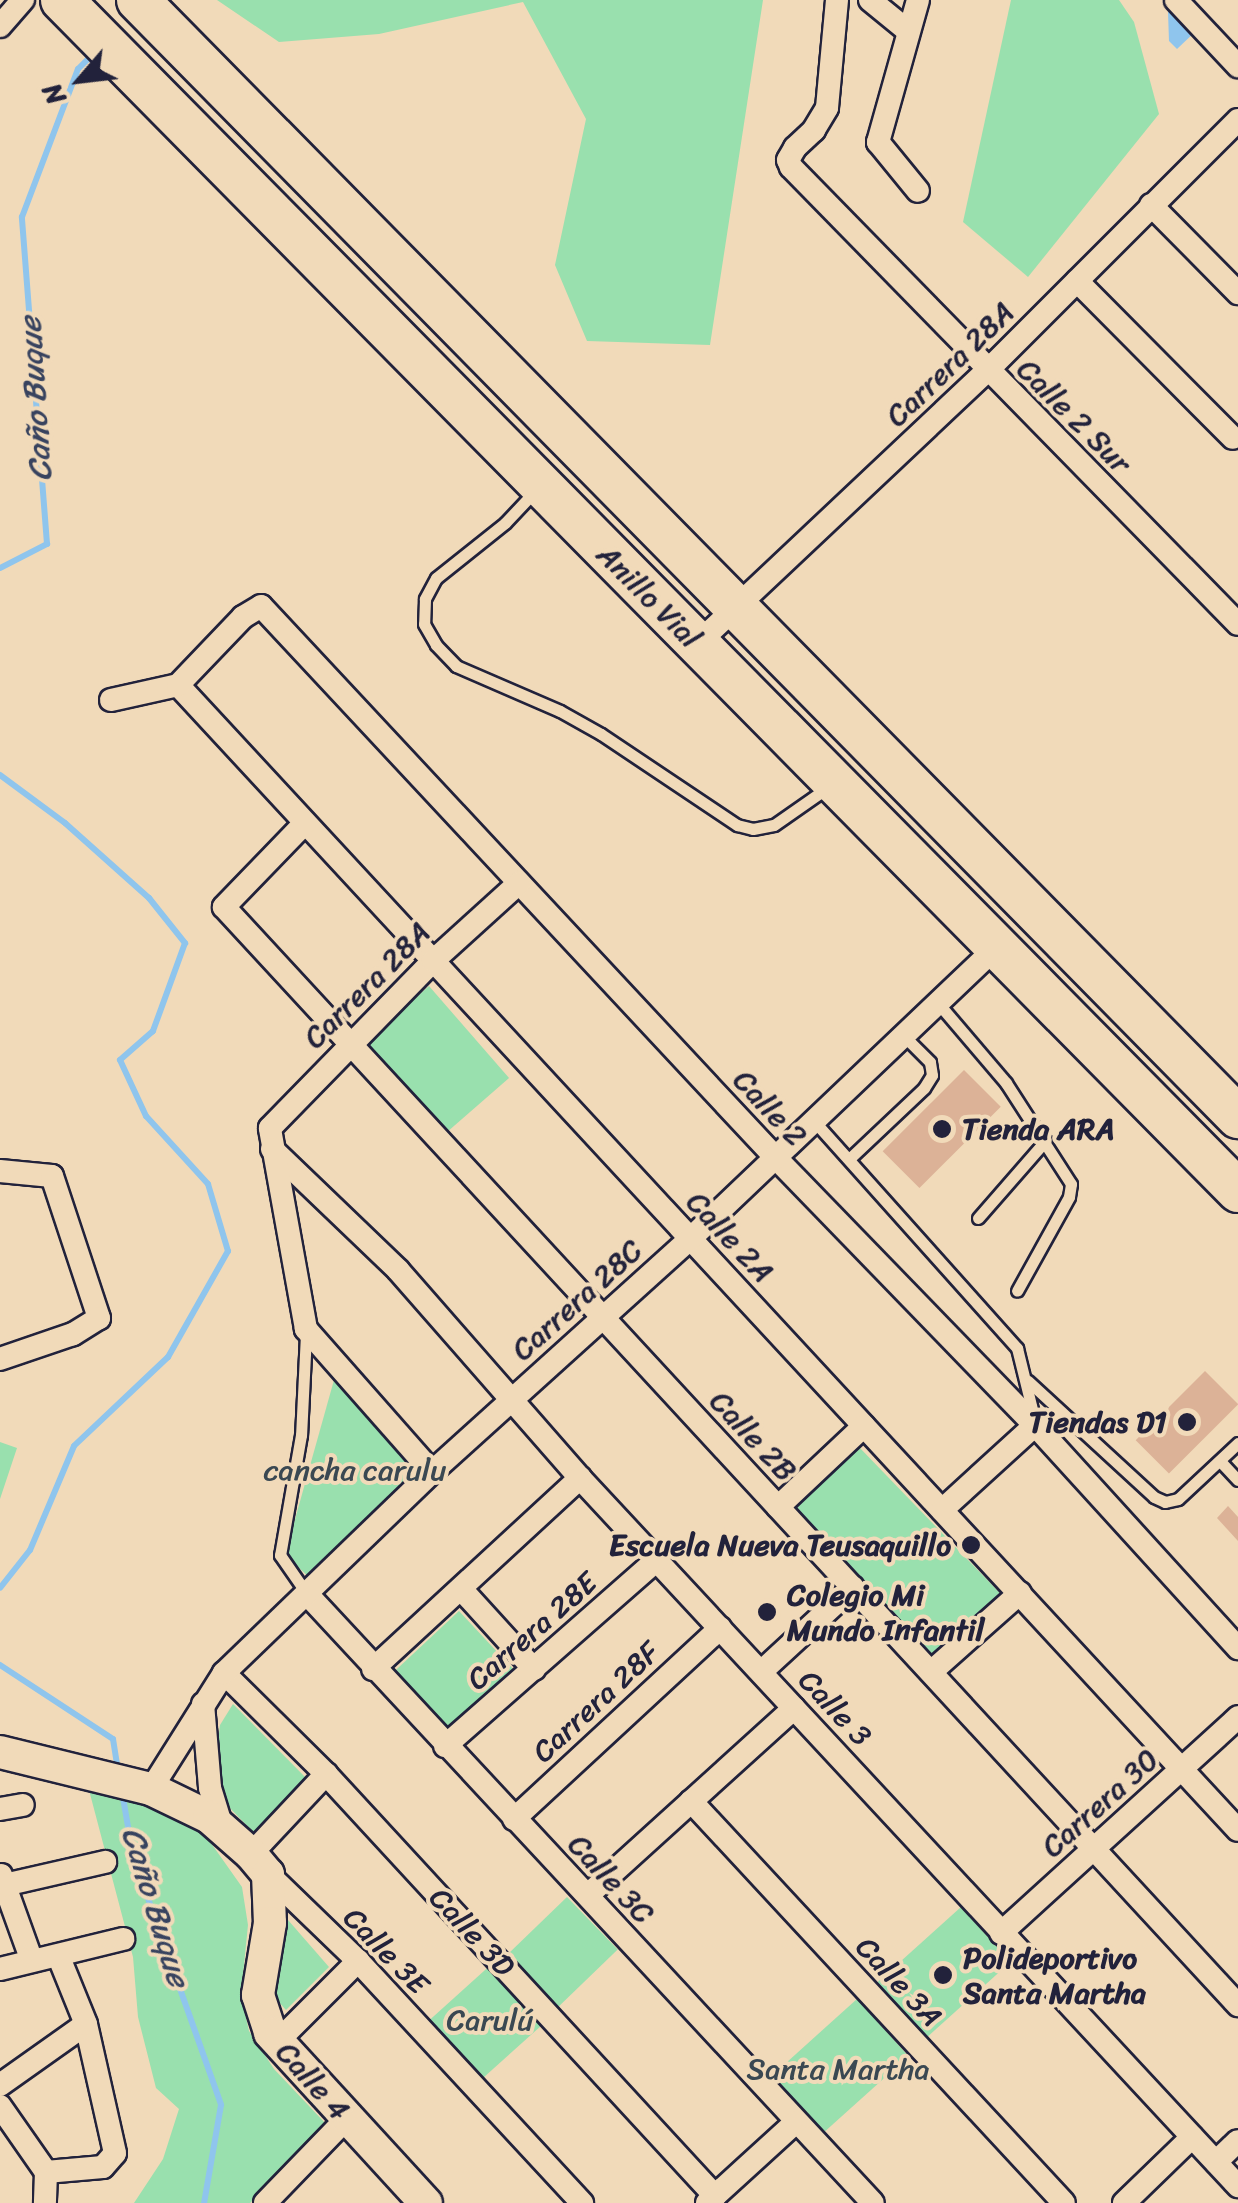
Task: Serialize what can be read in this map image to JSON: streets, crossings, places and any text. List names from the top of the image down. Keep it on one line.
{"streets":{"highway":["Anillo Vial"],"street":["Carrera 28A","Calle 2 Sur","Calle 2","Calle 2A","Carrera 28C","Calle 2B","Carrera 28E","Carrera 28F","Calle 3","Carrera 30","Calle 3C","Calle 3D","Calle 3E","Calle 3A","Calle 4"]},"crossings":[["Carrera 28A","Calle 2 Sur"],["Carrera 28A","Anillo Vial"],["Carrera 28A","Calle 2"],["Carrera 28A","Calle 2A"],["Carrera 28A","Calle 2B"],["Carrera 28A","Calle 3"],["Anillo Vial","Carrera 28C"],["Calle 2","Calle 2A"],["Calle 2","Carrera 28C"],["Calle 2A","Carrera 28C"],["Calle 2A","Calle 2B"],["Calle 2A","Carrera 30"],["Carrera 28C","Calle 2B"],["Carrera 28C","Calle 3"],["Carrera 28C","Calle 3C"],["Carrera 28C","Calle 3D"],["Calle 2B","Carrera 30"],["Carrera 28E","Calle 3"],["Carrera 28E","Calle 3C"],["Carrera 28F","Calle 3"],["Carrera 28F","Calle 3C"],["Calle 3","Carrera 30"],["Calle 3E","Calle 4"]],"water":["Caño Buque"],"parks":["cancha carulu","Carulú","Santa Martha"],"places":["Tienda ARA","Tiendas D1","Escuela Nueva Teusaquillo","Colegio Mi Mundo Infantil","Polideportivo Santa Martha"],"north":"bottom left"}
